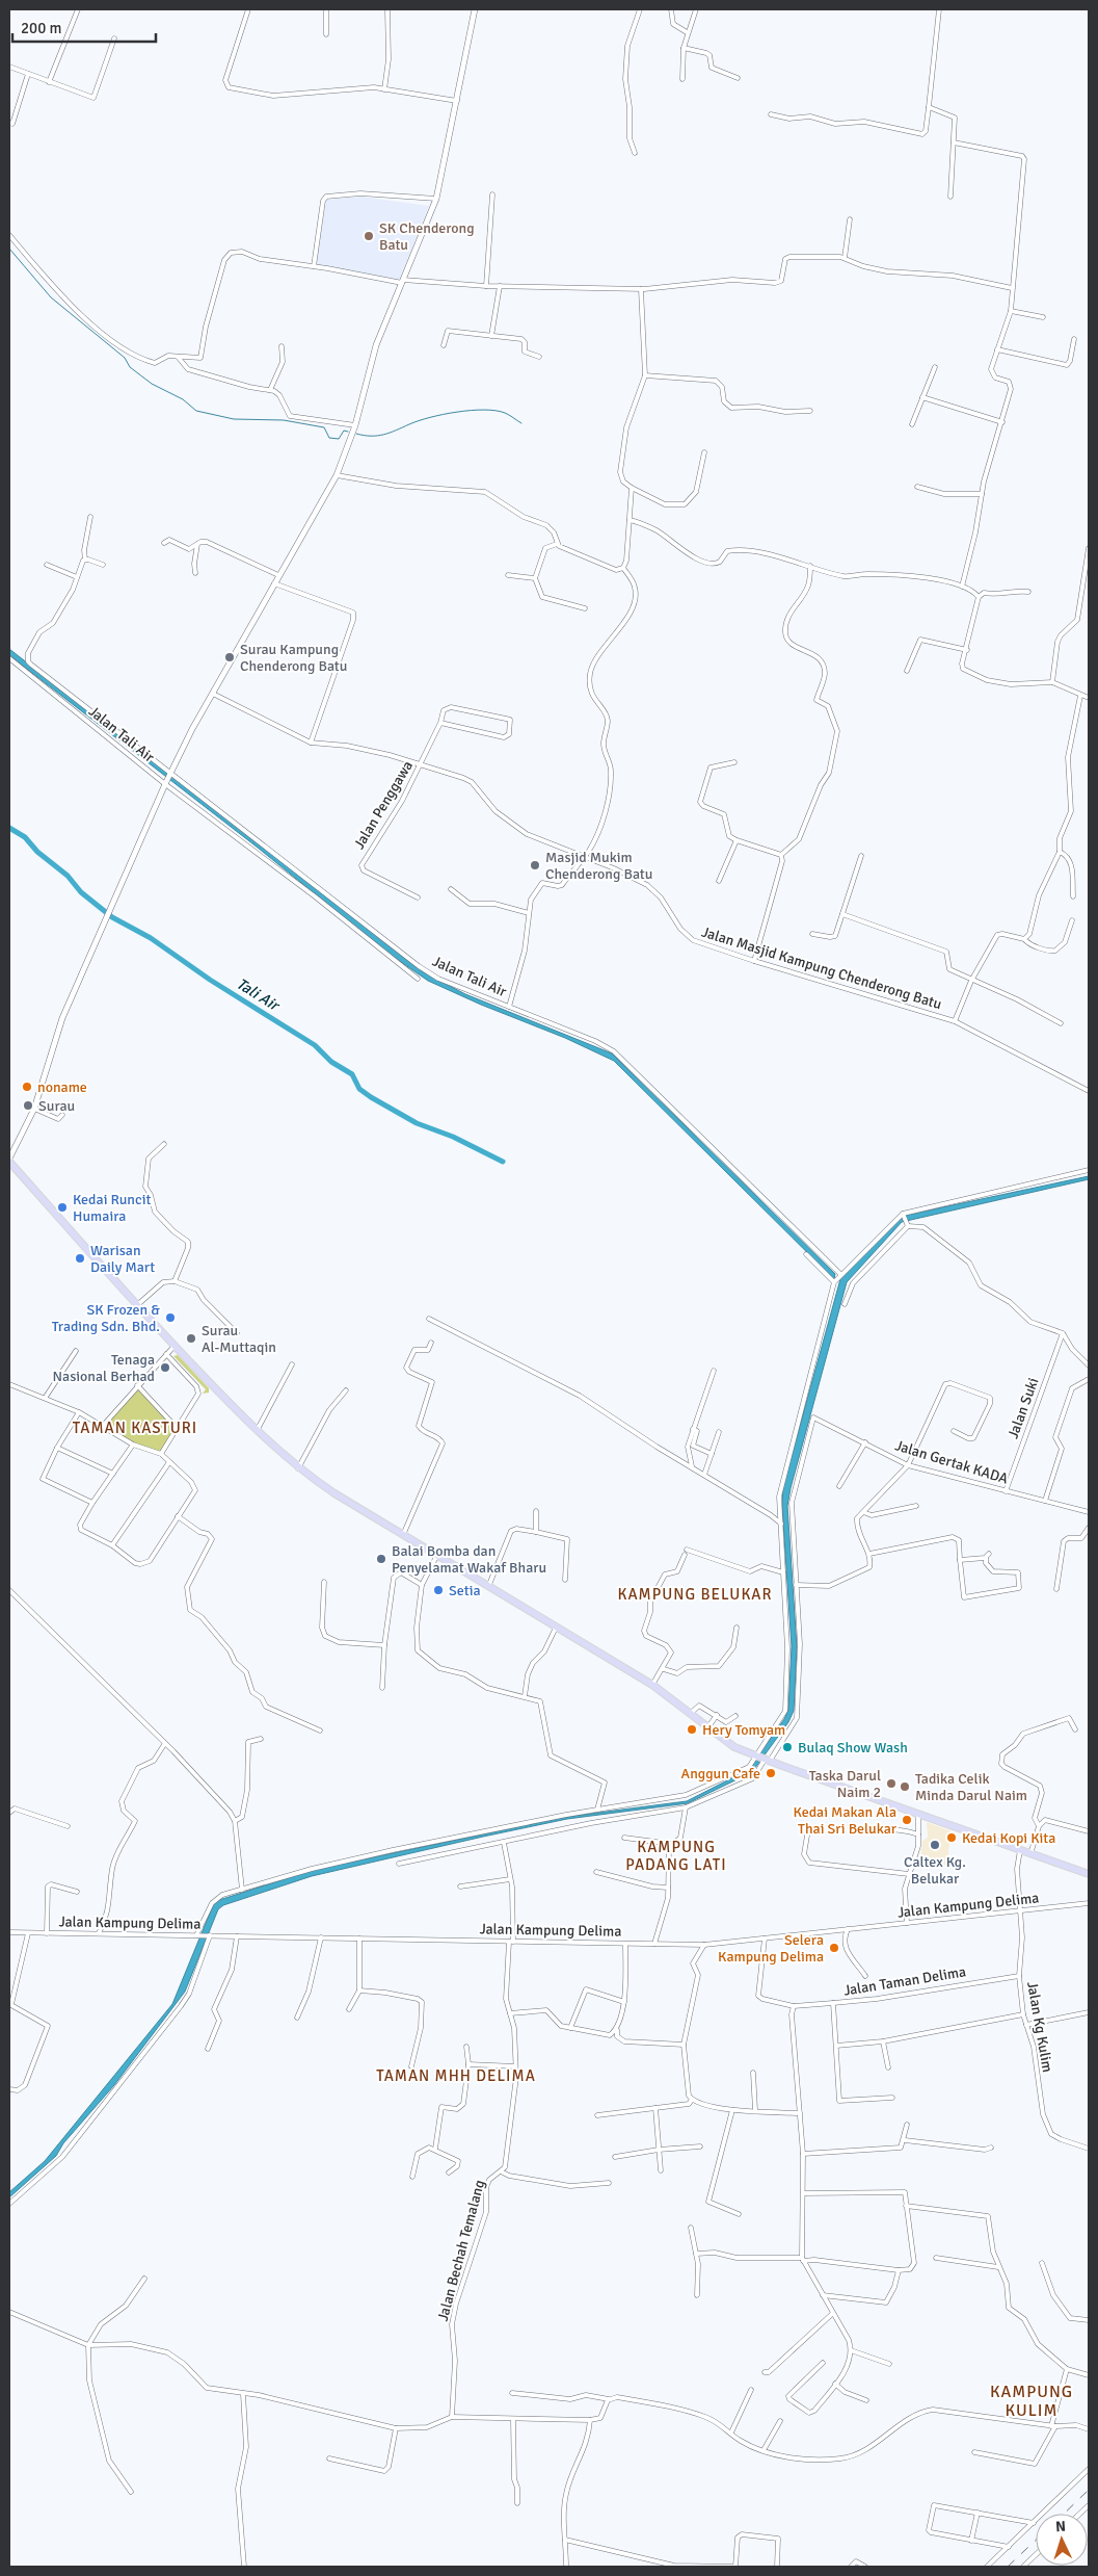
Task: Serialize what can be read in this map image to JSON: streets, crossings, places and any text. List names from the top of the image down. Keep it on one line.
{"streets":{"street":["Jalan Tali Air","Jalan Penggawa","Jalan Masjid Kampung Chenderong Batu","Jalan Suki","Jalan Gertak KADA","Jalan Kampung Delima","Jalan Taman Delima","Jalan Kg Kulim","Jalan Bechah Temalang"]},"crossings":[["Jalan Tali Air","Jalan Masjid Kampung Chenderong Batu"],["Jalan Penggawa","Jalan Masjid Kampung Chenderong Batu"],["Jalan Suki","Jalan Gertak KADA"],["Jalan Kampung Delima","Jalan Taman Delima"],["Jalan Kampung Delima","Jalan Kg Kulim"],["Jalan Kampung Delima","Jalan Bechah Temalang"],["Jalan Taman Delima","Jalan Kg Kulim"]],"districts":["TAMAN KASTURI","KAMPUNG BELUKAR","KAMPUNG PADANG LATI","TAMAN MHH DELIMA","KAMPUNG KULIM"],"water":["Tali Air"],"places":["SK Chenderong Batu","Surau Kampung Chenderong Batu","Masjid Mukim Chenderong Batu","noname","Surau","Kedai Runcit Humaira","Warisan Daily Mart","SK Frozen & Trading Sdn. Bhd.","Surau Al-Muttaqin","Tenaga Nasional Berhad","Balai Bomba dan Penyelamat Wakaf Bharu","Setia","Hery Tomyam","Bulaq Show Wash","Anggun Cafe","Taska Darul Naim 2","Tadika Celik Minda Darul Naim","Kedai Makan Ala Thai Sri Belukar","Kedai Kopi Kita","Caltex Kg. Belukar","Selera Kampung Delima"],"scale_bar":"200 m","north":"top"}
